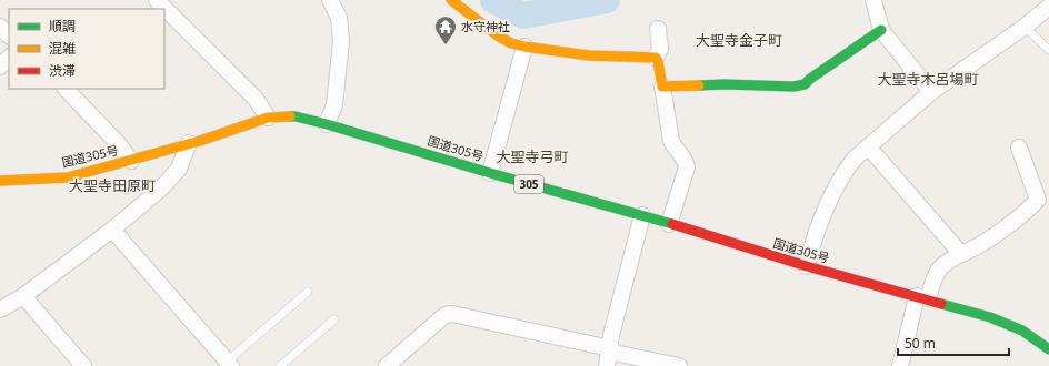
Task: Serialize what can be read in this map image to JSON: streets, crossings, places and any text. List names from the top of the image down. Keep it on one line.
{"streets":{"main road":["国道305号","305"]},"districts":["大聖寺金子町","大聖寺木呂場町","大聖寺弓町","大聖寺田原町"],"places":{"temple":["水守神社"]},"legend":["順調","混雑","渋滞"],"scale_bar":"50 m"}
